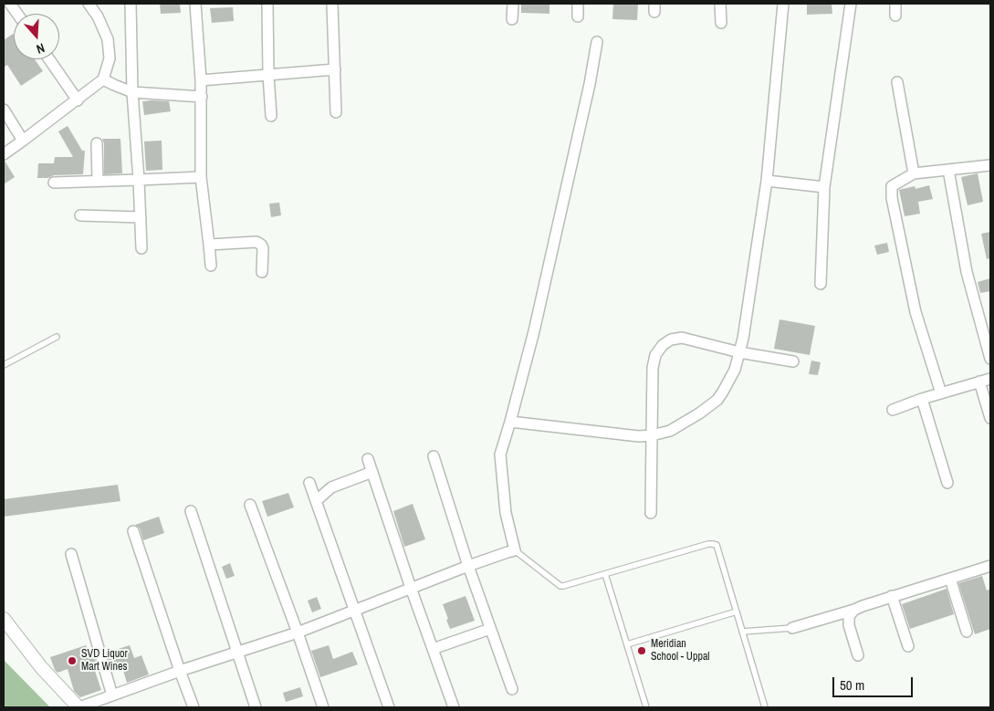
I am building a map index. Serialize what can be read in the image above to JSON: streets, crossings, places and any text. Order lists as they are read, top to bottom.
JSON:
{
  "places": ["Meridian School - Uppal", "SVD Liquor Mart Wines"],
  "scale_bar": "50 m",
  "north": "bottom"
}
